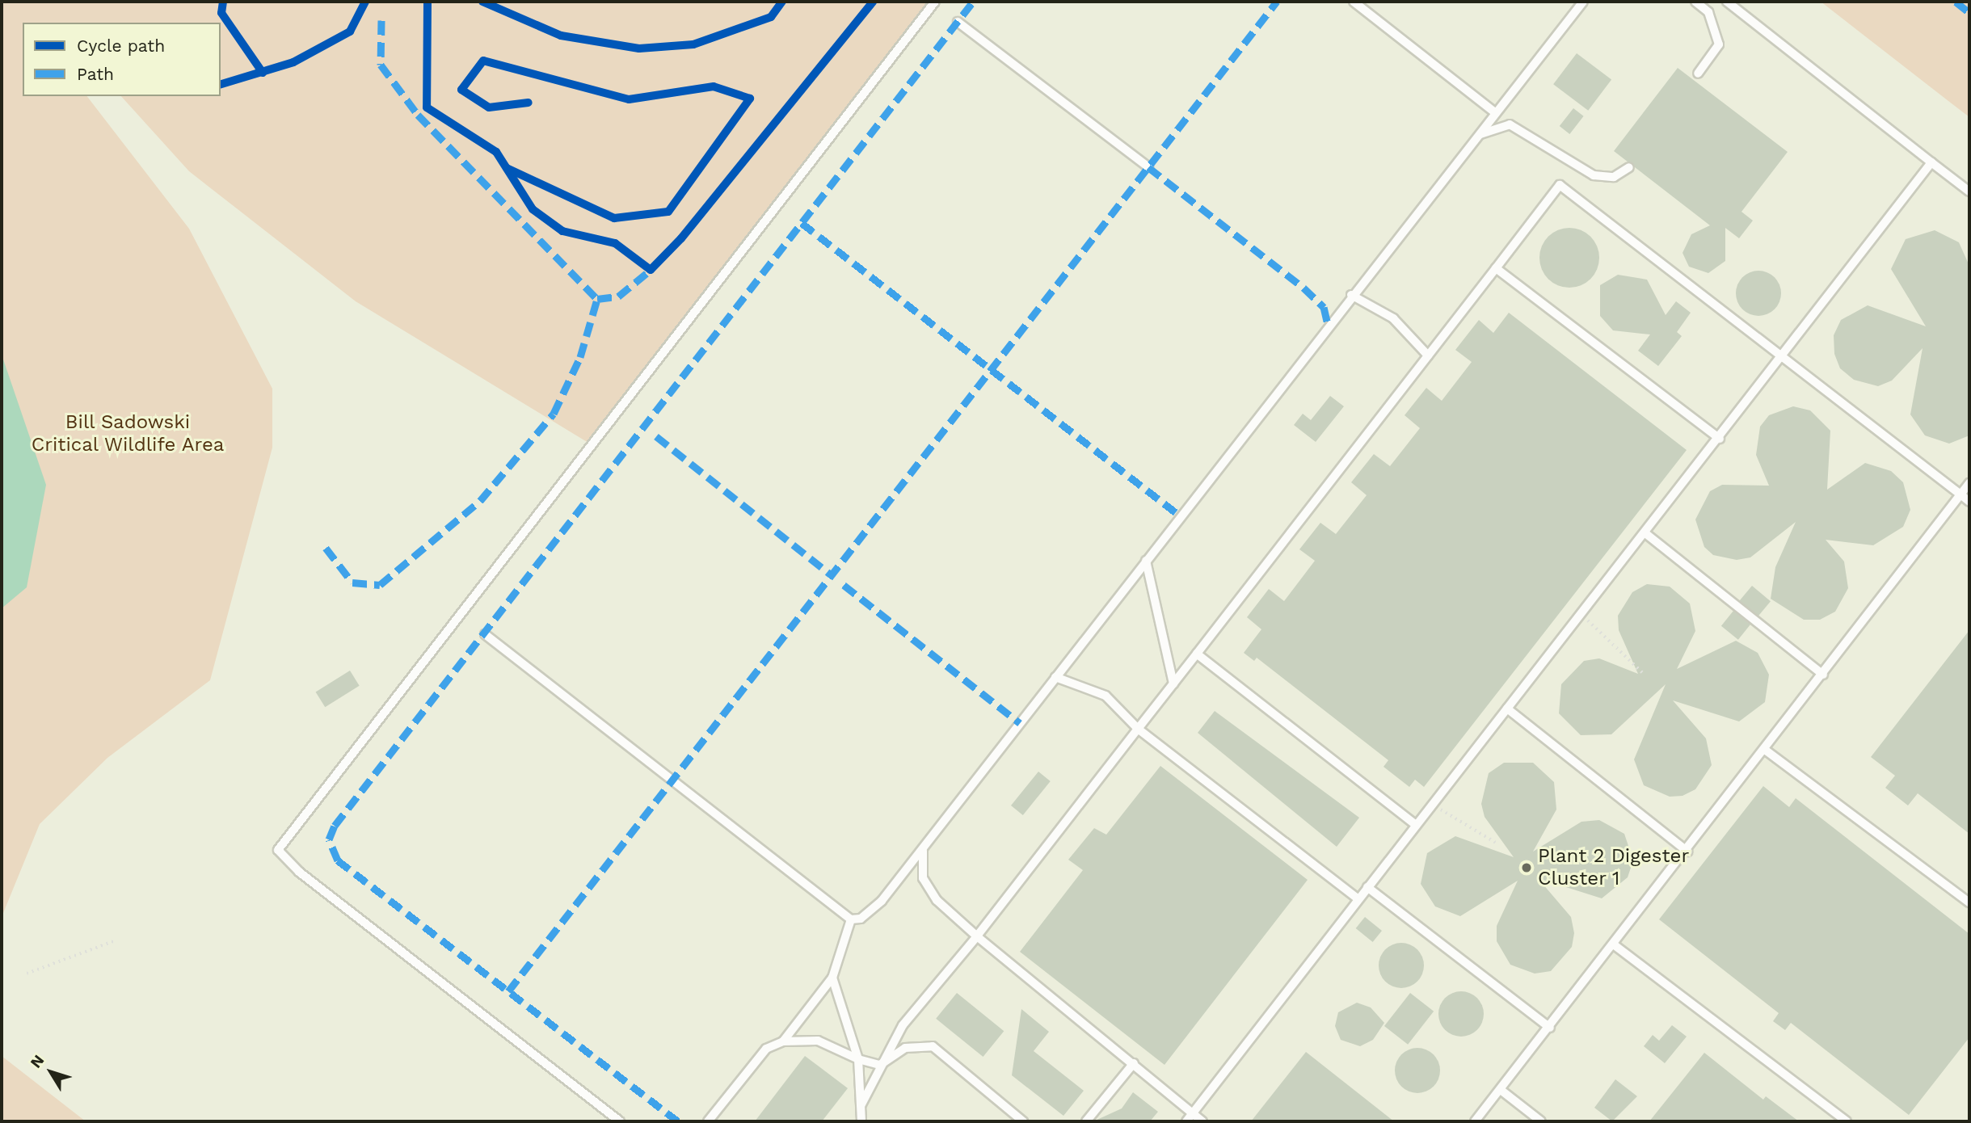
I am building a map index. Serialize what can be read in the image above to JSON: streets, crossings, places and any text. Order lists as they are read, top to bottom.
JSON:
{
  "parks": ["Bill Sadowski Critical Wildlife Area"],
  "places": ["Plant 2 Digester Cluster 1"],
  "legend": ["Cycle path", "Path"],
  "north": "top left"
}
